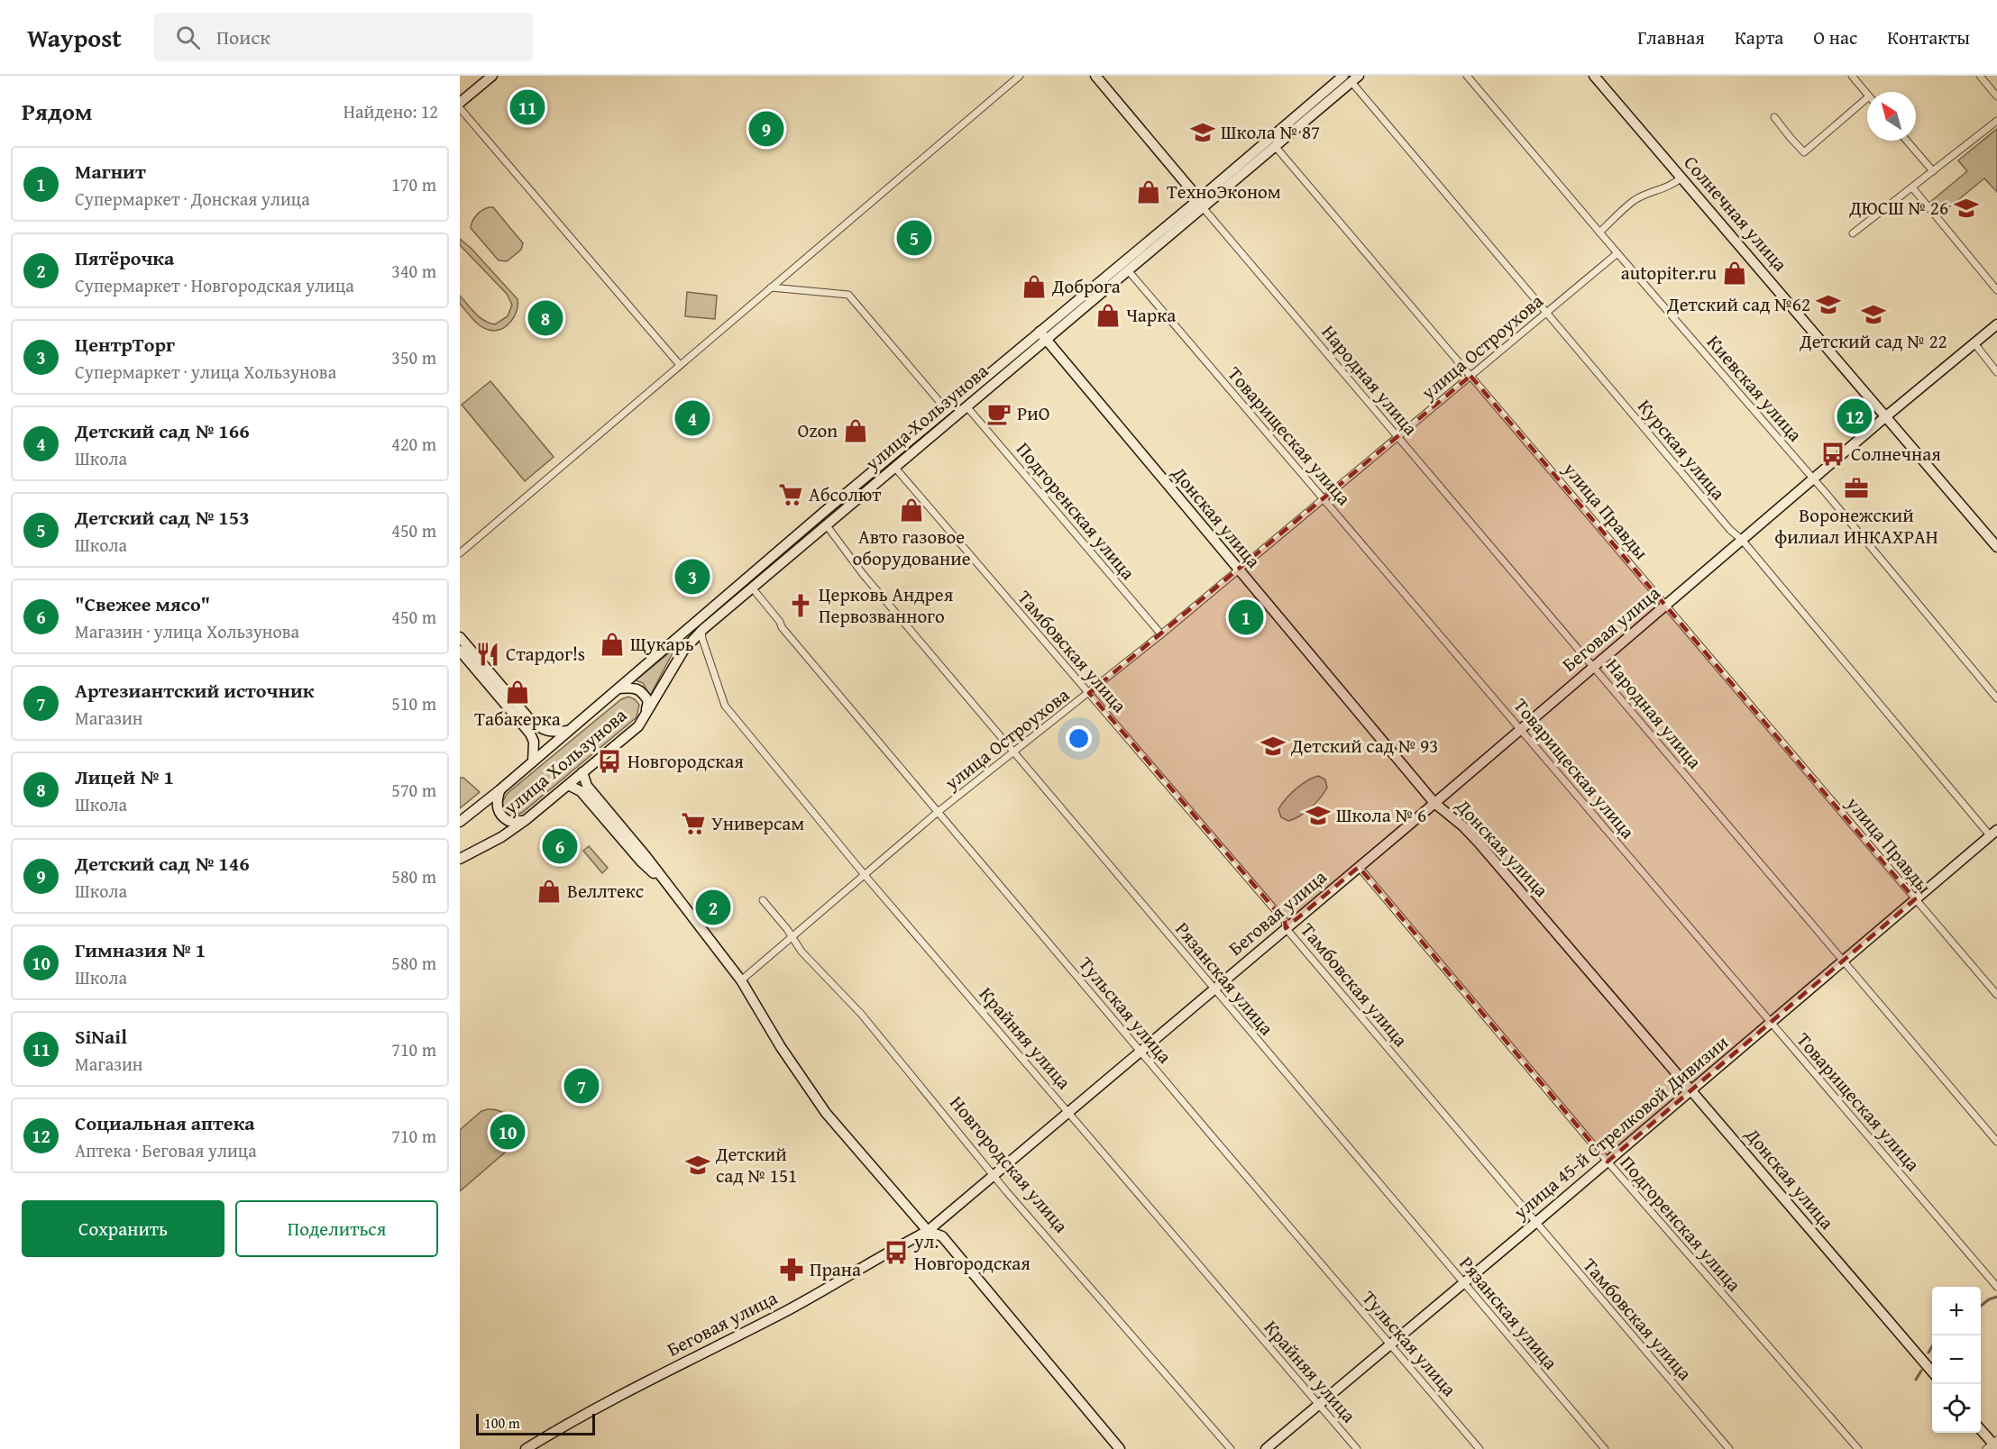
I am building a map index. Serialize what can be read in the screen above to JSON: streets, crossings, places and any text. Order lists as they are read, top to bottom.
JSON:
{
  "streets": {
    "street": [
      "Солнечная улица",
      "улица Остроухова",
      "Народная улица",
      "Киевская улица",
      "улица Хользунова",
      "Товарищеская улица",
      "Курская улица",
      "Подгоренская улица",
      "улица Правды",
      "Донская улица",
      "Беговая улица",
      "Тамбовская улица",
      "Рязанская улица",
      "Тульская улица",
      "Крайняя улица",
      "улица 45-й Стрелковой Дивизии",
      "Новгородская улица"
    ]
  },
  "crossings": [
    ["Солнечная улица", "Беговая улица"],
    ["улица Остроухова", "Народная улица"],
    ["улица Остроухова", "Киевская улица"],
    ["улица Остроухова", "Товарищеская улица"],
    ["улица Остроухова", "Курская улица"],
    ["улица Остроухова", "Подгоренская улица"],
    ["улица Остроухова", "улица Правды"],
    ["улица Остроухова", "Донская улица"],
    ["улица Остроухова", "Тамбовская улица"],
    ["улица Остроухова", "Рязанская улица"],
    ["улица Остроухова", "Тульская улица"],
    ["улица Остроухова", "Крайняя улица"],
    ["улица Остроухова", "Новгородская улица"],
    ["Народная улица", "улица Хользунова"],
    ["Народная улица", "Беговая улица"],
    ["Народная улица", "улица 45-й Стрелковой Дивизии"],
    ["Киевская улица", "Беговая улица"],
    ["улица Хользунова", "Товарищеская улица"],
    ["улица Хользунова", "Курская улица"],
    ["улица Хользунова", "Подгоренская улица"],
    ["улица Хользунова", "улица Правды"],
    ["улица Хользунова", "Донская улица"],
    ["улица Хользунова", "Тамбовская улица"],
    ["улица Хользунова", "Рязанская улица"],
    ["улица Хользунова", "Тульская улица"],
    ["улица Хользунова", "Крайняя улица"],
    ["Товарищеская улица", "Беговая улица"],
    ["Товарищеская улица", "улица 45-й Стрелковой Дивизии"],
    ["Курская улица", "Беговая улица"],
    ["Курская улица", "улица 45-й Стрелковой Дивизии"],
    ["Подгоренская улица", "Беговая улица"],
    ["Подгоренская улица", "улица 45-й Стрелковой Дивизии"],
    ["улица Правды", "Беговая улица"],
    ["улица Правды", "улица 45-й Стрелковой Дивизии"],
    ["Донская улица", "Беговая улица"],
    ["Донская улица", "улица 45-й Стрелковой Дивизии"],
    ["Беговая улица", "Тамбовская улица"],
    ["Беговая улица", "Рязанская улица"],
    ["Беговая улица", "Тульская улица"],
    ["Беговая улица", "Крайняя улица"],
    ["Беговая улица", "Новгородская улица"],
    ["Тамбовская улица", "улица 45-й Стрелковой Дивизии"],
    ["Рязанская улица", "улица 45-й Стрелковой Дивизии"],
    ["Тульская улица", "улица 45-й Стрелковой Дивизии"],
    ["Крайняя улица", "улица 45-й Стрелковой Дивизии"]
  ],
  "places": {
    "school or university": [
      "Школа № 87",
      "ДЮСШ № 26",
      "Детский сад №62",
      "Детский сад № 22",
      "Детский сад № 93",
      "Школа № 6",
      "Детский сад № 151"
    ],
    "shop": [
      "ТехноЭконом",
      "autopiter.ru",
      "Доброга",
      "Чарка",
      "Ozon",
      "Авто газовое оборудование",
      "Щукарь",
      "Табакерка",
      "Веллтекс"
    ],
    "cafe": ["РиО"],
    "bus stop": ["Солнечная", "Новгородская", "ул. Новгородская"],
    "office": ["Воронежский филиал ИНКАХРАН"],
    "supermarket": ["Абсолют", "Универсам"],
    "church": ["Церковь Андрея Первозванного"],
    "restaurant": ["Стардог!s"],
    "pharmacy": ["Прана"]
  },
  "scale_bar": "100 m",
  "north": "top left",
  "page": {
    "header": "Waypost",
    "search": "Поиск",
    "nav": [
      "Главная",
      "Карта",
      "О нас",
      "Контакты"
    ],
    "heading": ["Рядом", "Найдено: 12"],
    "pins": [
      "11",
      "9",
      "5",
      "8",
      "12",
      "4",
      "3",
      "1",
      "6",
      "2",
      "7",
      "10"
    ],
    "list": [
      {
        "mark": "1",
        "name": "Магнит",
        "note": "Супермаркет · Донская улица",
        "value": "170 m"
      },
      {
        "mark": "2",
        "name": "Пятёрочка",
        "note": "Супермаркет · Новгородская улица",
        "value": "340 m"
      },
      {
        "mark": "3",
        "name": "ЦентрТорг",
        "note": "Супермаркет · улица Хользунова",
        "value": "350 m"
      },
      {
        "mark": "4",
        "name": "Детский сад № 166",
        "note": "Школа",
        "value": "420 m"
      },
      {
        "mark": "5",
        "name": "Детский сад № 153",
        "note": "Школа",
        "value": "450 m"
      },
      {
        "mark": "6",
        "name": "\"Свежее мясо\"",
        "note": "Магазин · улица Хользунова",
        "value": "450 m"
      },
      {
        "mark": "7",
        "name": "Артезиантский источник",
        "note": "Магазин",
        "value": "510 m"
      },
      {
        "mark": "8",
        "name": "Лицей № 1",
        "note": "Школа",
        "value": "570 m"
      },
      {
        "mark": "9",
        "name": "Детский сад № 146",
        "note": "Школа",
        "value": "580 m"
      },
      {
        "mark": "10",
        "name": "Гимназия № 1",
        "note": "Школа",
        "value": "580 m"
      },
      {
        "mark": "11",
        "name": "SiNail",
        "note": "Магазин",
        "value": "710 m"
      },
      {
        "mark": "12",
        "name": "Социальная аптека",
        "note": "Аптека · Беговая улица",
        "value": "710 m"
      }
    ],
    "buttons": ["Сохранить", "Поделиться"],
    "map_buttons": ["+", "−"],
    "scale": "100 m"
  }
}
